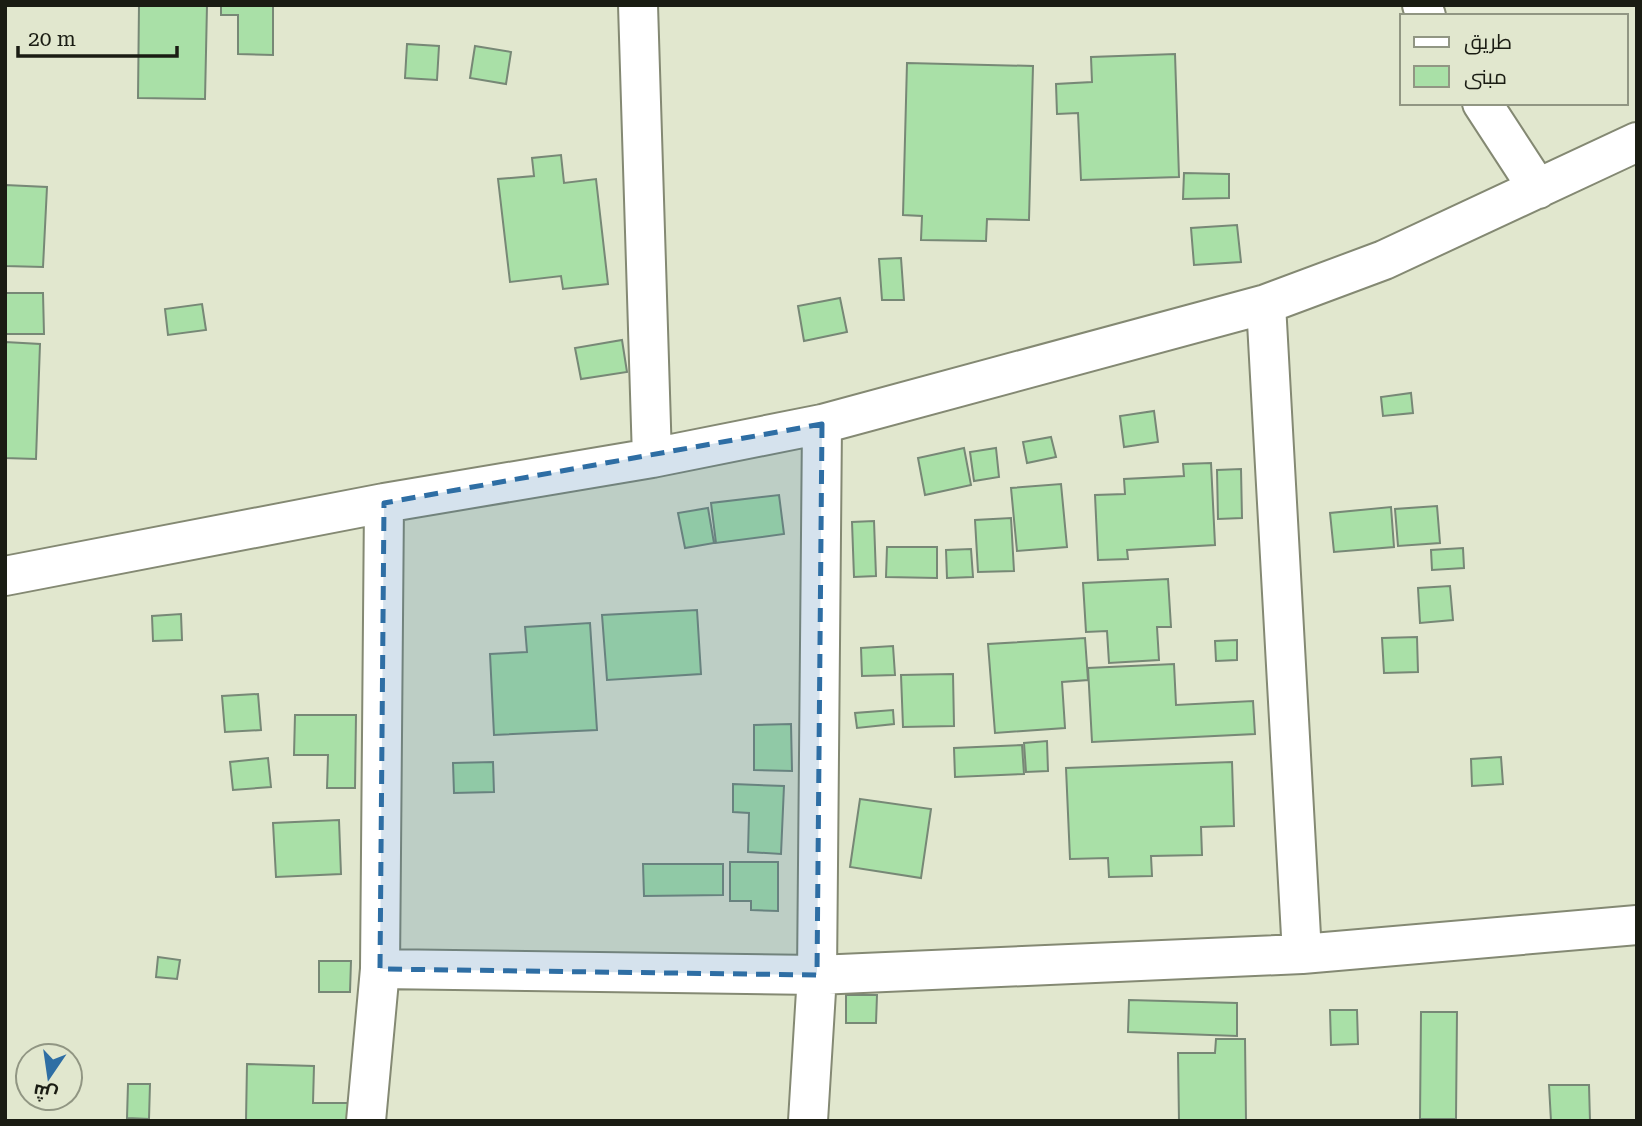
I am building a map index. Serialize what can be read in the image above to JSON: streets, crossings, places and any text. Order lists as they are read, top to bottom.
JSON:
{
  "legend": ["طريق", "مبنى"],
  "scale_bar": "20 m",
  "north": "bottom"
}
